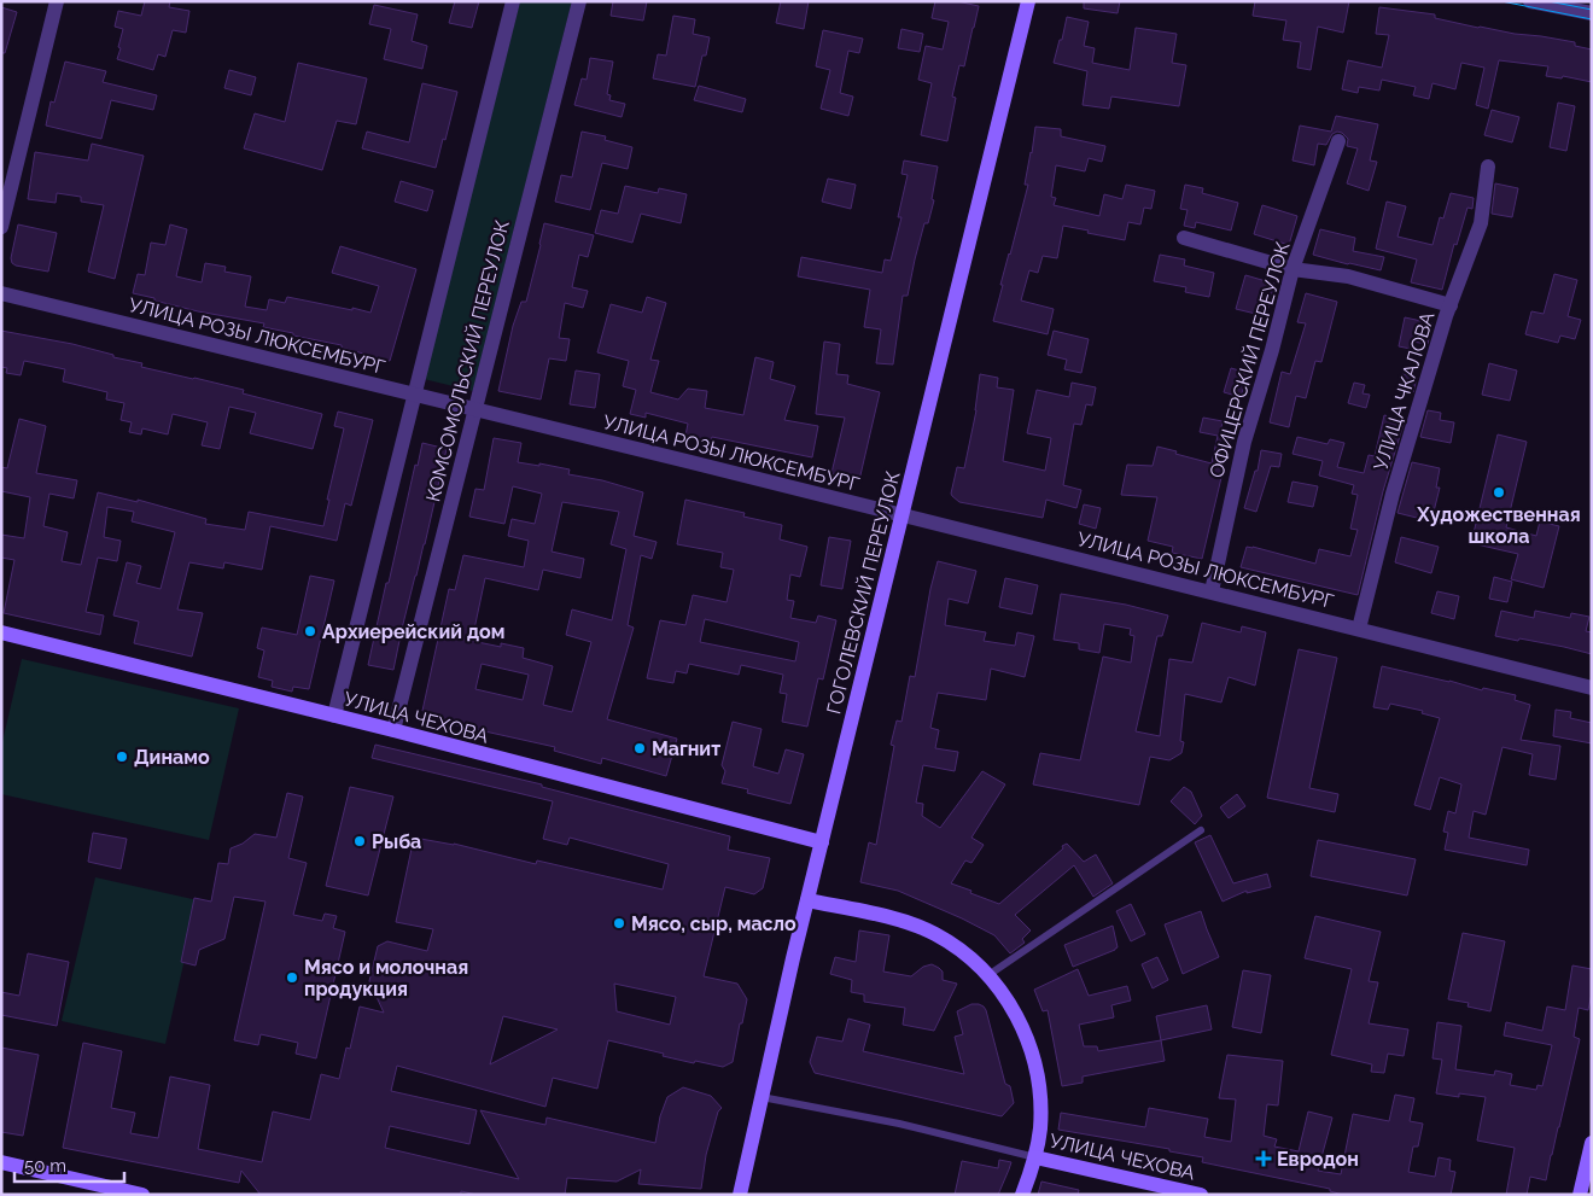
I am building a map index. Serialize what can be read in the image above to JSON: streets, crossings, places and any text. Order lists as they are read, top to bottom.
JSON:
{
  "streets": {
    "main road": ["ГОГОЛЕВСКИЙ ПЕРЕУЛОК", "УЛИЦА ЧЕХОВА"],
    "street": [
      "УЛИЦА РОЗЫ ЛЮКСЕМБУРГ",
      "ОФИЦЕРСКИЙ ПЕРЕУЛОК",
      "КОМСОМОЛЬСКИЙ ПЕРЕУЛОК",
      "УЛИЦА ЧКАЛОВА"
    ]
  },
  "crossings": [
    ["УЛИЦА РОЗЫ ЛЮКСЕМБУРГ", "ОФИЦЕРСКИЙ ПЕРЕУЛОК"],
    ["УЛИЦА РОЗЫ ЛЮКСЕМБУРГ", "КОМСОМОЛЬСКИЙ ПЕРЕУЛОК"],
    ["УЛИЦА РОЗЫ ЛЮКСЕМБУРГ", "УЛИЦА ЧКАЛОВА"],
    ["УЛИЦА РОЗЫ ЛЮКСЕМБУРГ", "ГОГОЛЕВСКИЙ ПЕРЕУЛОК"],
    ["КОМСОМОЛЬСКИЙ ПЕРЕУЛОК", "УЛИЦА ЧЕХОВА"],
    ["ГОГОЛЕВСКИЙ ПЕРЕУЛОК", "УЛИЦА ЧЕХОВА"]
  ],
  "places": {
    "other": [
      "Художественная школа",
      "Архиерейский дом",
      "Магнит",
      "Динамо",
      "Рыба",
      "Мясо, сыр, масло",
      "Мясо и молочная продукция"
    ],
    "health": ["Евродон"]
  },
  "scale_bar": "50 m"
}
